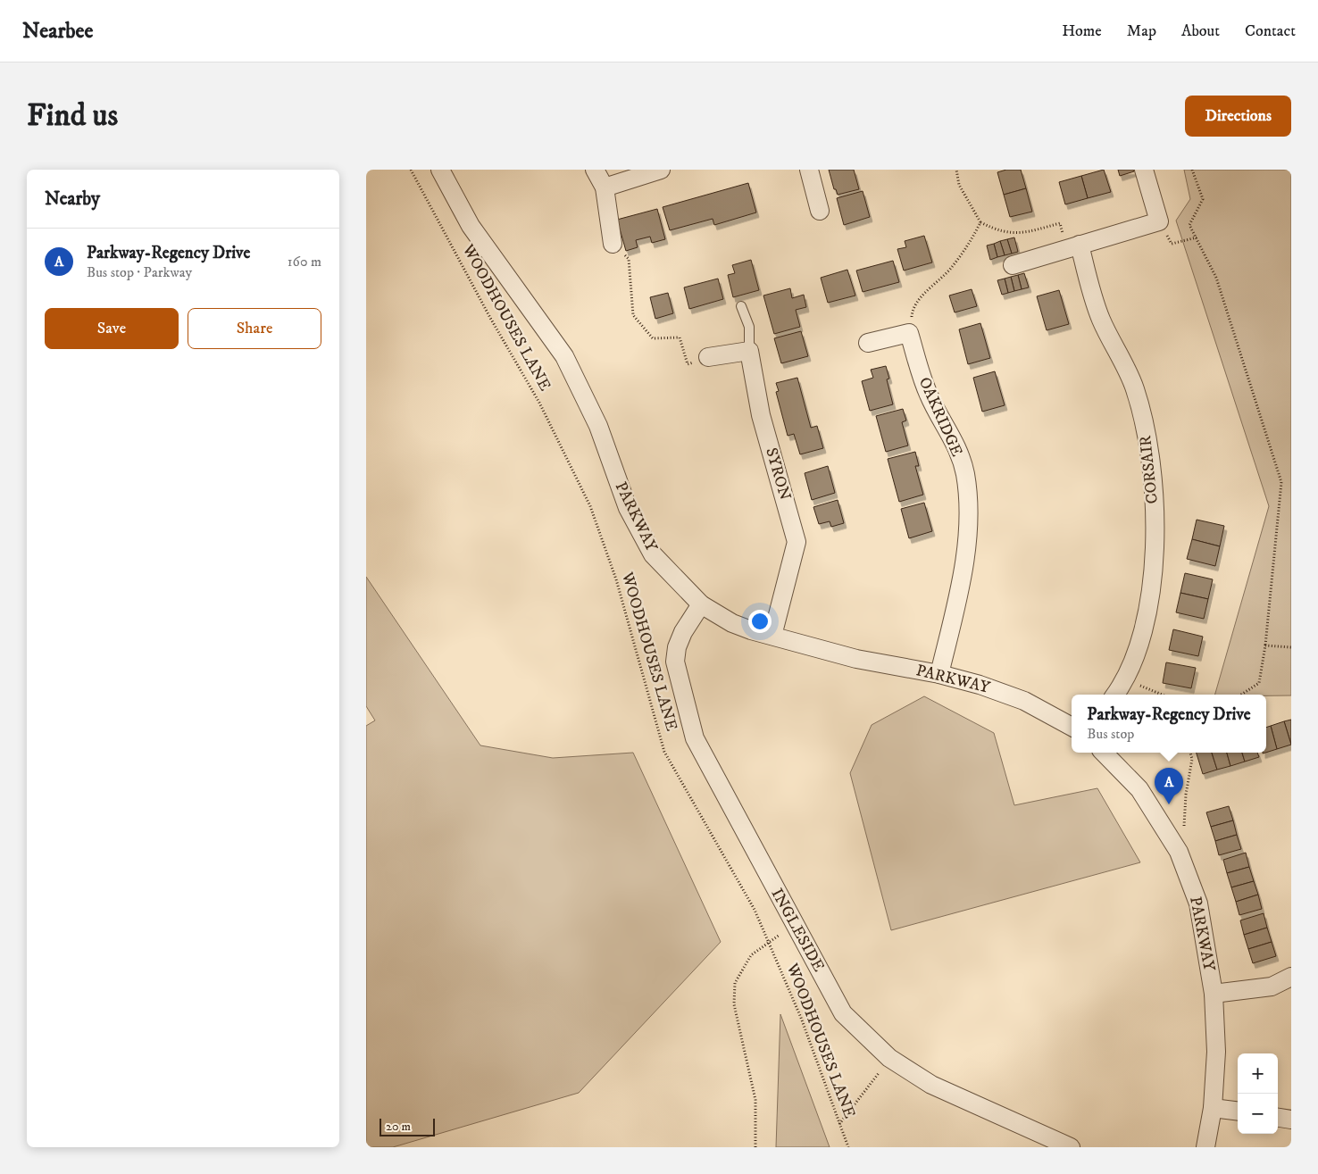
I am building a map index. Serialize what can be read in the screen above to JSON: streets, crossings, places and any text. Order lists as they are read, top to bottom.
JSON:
{
  "streets": {
    "street": [
      "OAKRIDGE",
      "CORSAIR",
      "SYRON",
      "PARKWAY",
      "INGLESIDE"
    ],
    "path": ["WOODHOUSES LANE"]
  },
  "crossings": [
    ["OAKRIDGE", "PARKWAY"],
    ["SYRON", "PARKWAY"],
    ["PARKWAY", "INGLESIDE"]
  ],
  "scale_bar": "20 m",
  "page": {
    "header": "Nearbee",
    "nav": [
      "Home",
      "Map",
      "About",
      "Contact"
    ],
    "buttons": [
      "Directions",
      ["Save", "Share"]
    ],
    "title": "Find us",
    "heading": "Nearby",
    "list": [
      {
        "mark": "A",
        "name": "Parkway-Regency Drive",
        "note": "Bus stop · Parkway",
        "value": "160 m"
      }
    ],
    "popup": ["Parkway-Regency Drive", "Bus stop"],
    "pins": "A",
    "map_buttons": ["+", "−"],
    "scale": "20 m"
  }
}
